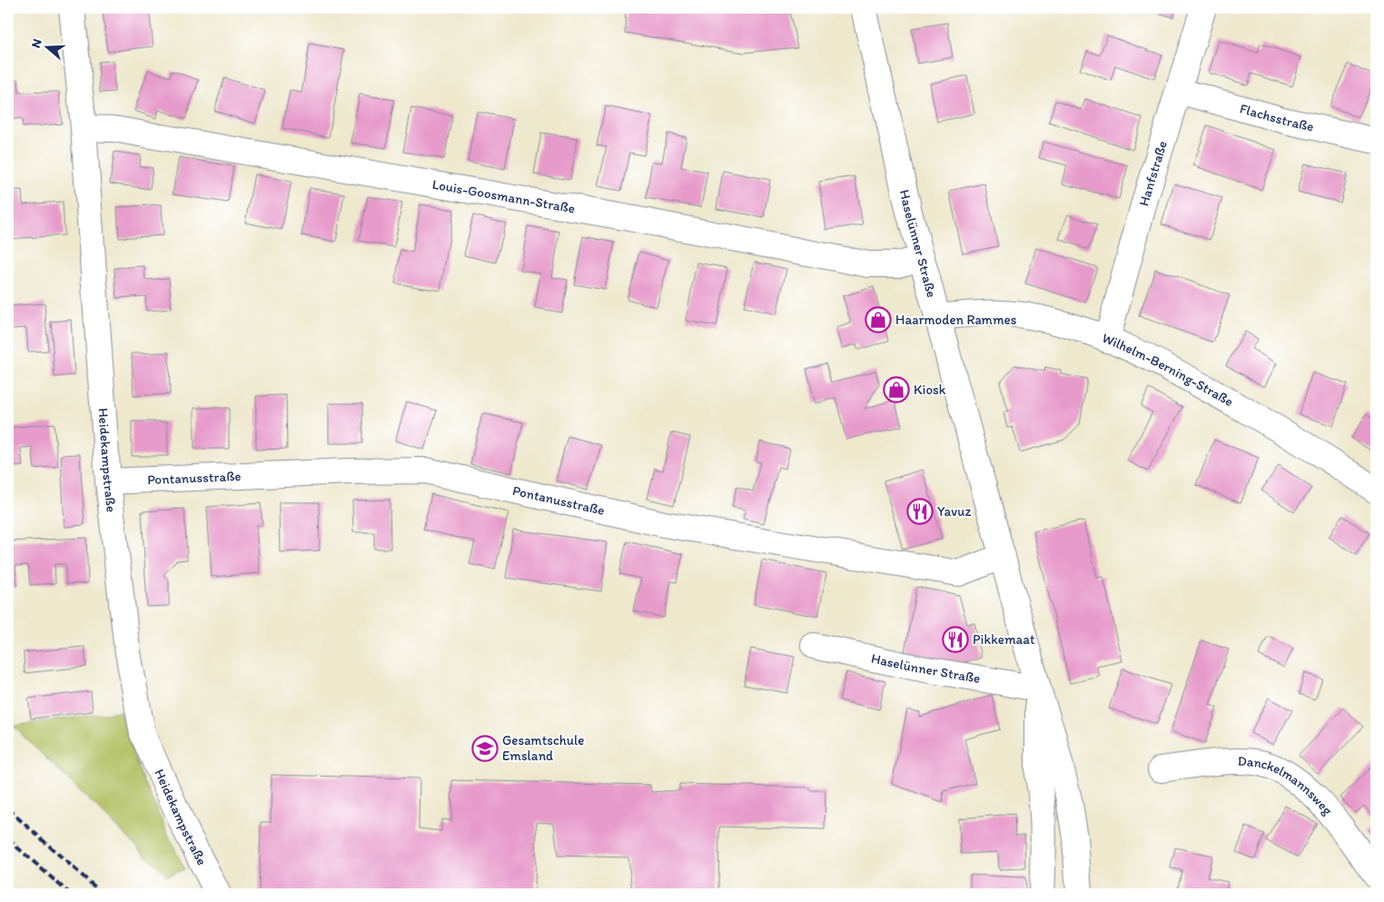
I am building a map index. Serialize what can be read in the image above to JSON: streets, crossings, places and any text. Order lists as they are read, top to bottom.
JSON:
{
  "streets": {
    "street": [
      "Flachsstraße",
      "Hanfstraße",
      "Louis-Goosmann-Straße",
      "Haselünner Straße",
      "Wilhelm-Berning-Straße",
      "Heidekampstraße",
      "Pontanusstraße",
      "Danckelmannsweg"
    ]
  },
  "crossings": [
    ["Flachsstraße", "Hanfstraße"],
    ["Hanfstraße", "Wilhelm-Berning-Straße"],
    ["Louis-Goosmann-Straße", "Haselünner Straße"],
    ["Louis-Goosmann-Straße", "Heidekampstraße"],
    ["Haselünner Straße", "Wilhelm-Berning-Straße"],
    ["Haselünner Straße", "Pontanusstraße"],
    ["Heidekampstraße", "Pontanusstraße"]
  ],
  "places": {
    "shop": ["Haarmoden Rammes", "Kiosk"],
    "restaurant": ["Yavuz", "Pikkemaat"],
    "school or university": ["Gesamtschule Emsland"]
  },
  "north": "left"
}
